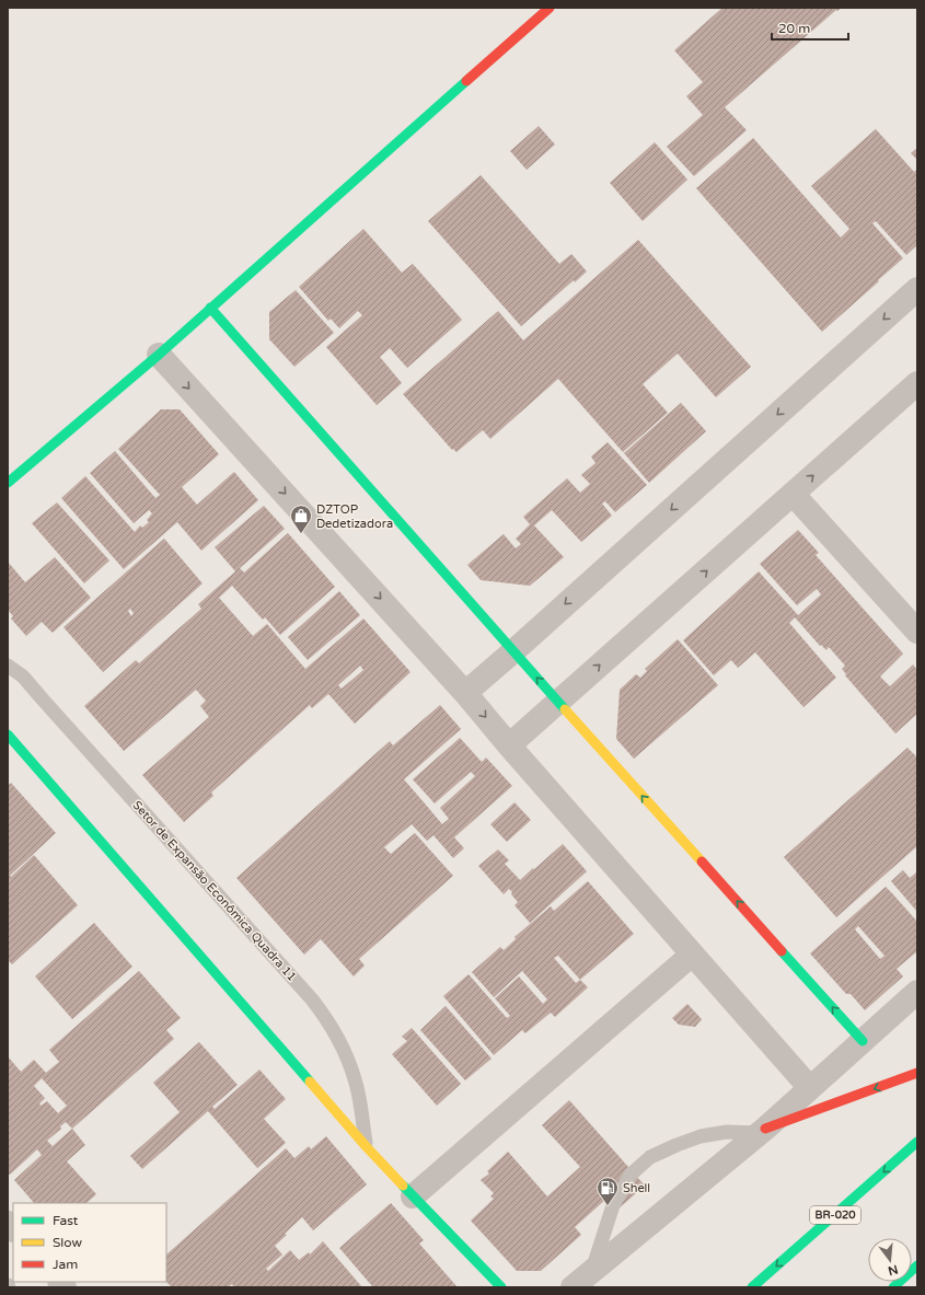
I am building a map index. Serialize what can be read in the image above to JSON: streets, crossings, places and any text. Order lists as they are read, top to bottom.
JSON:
{
  "streets": {
    "main road": ["BR-020"],
    "lane": ["Setor de Expansão Econômica Quadra 11"]
  },
  "places": {
    "shop": ["DZTOP Dedetizadora"],
    "fuel station": ["Shell"]
  },
  "legend": ["Fast", "Slow", "Jam"],
  "scale_bar": "20 m",
  "north": "bottom"
}
